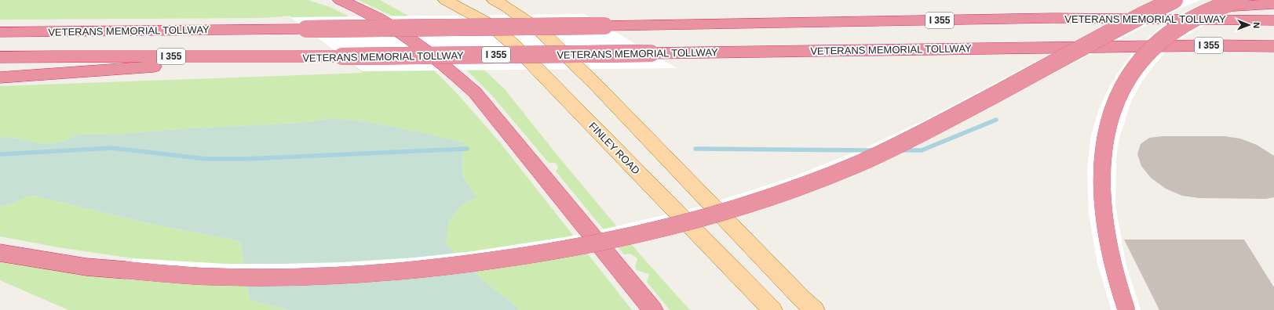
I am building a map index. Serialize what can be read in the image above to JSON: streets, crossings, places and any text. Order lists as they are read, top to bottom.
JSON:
{
  "streets": {
    "highway": ["VETERANS MEMORIAL TOLLWAY", "I 355"],
    "main road": ["FINLEY ROAD"]
  },
  "north": "right"
}
